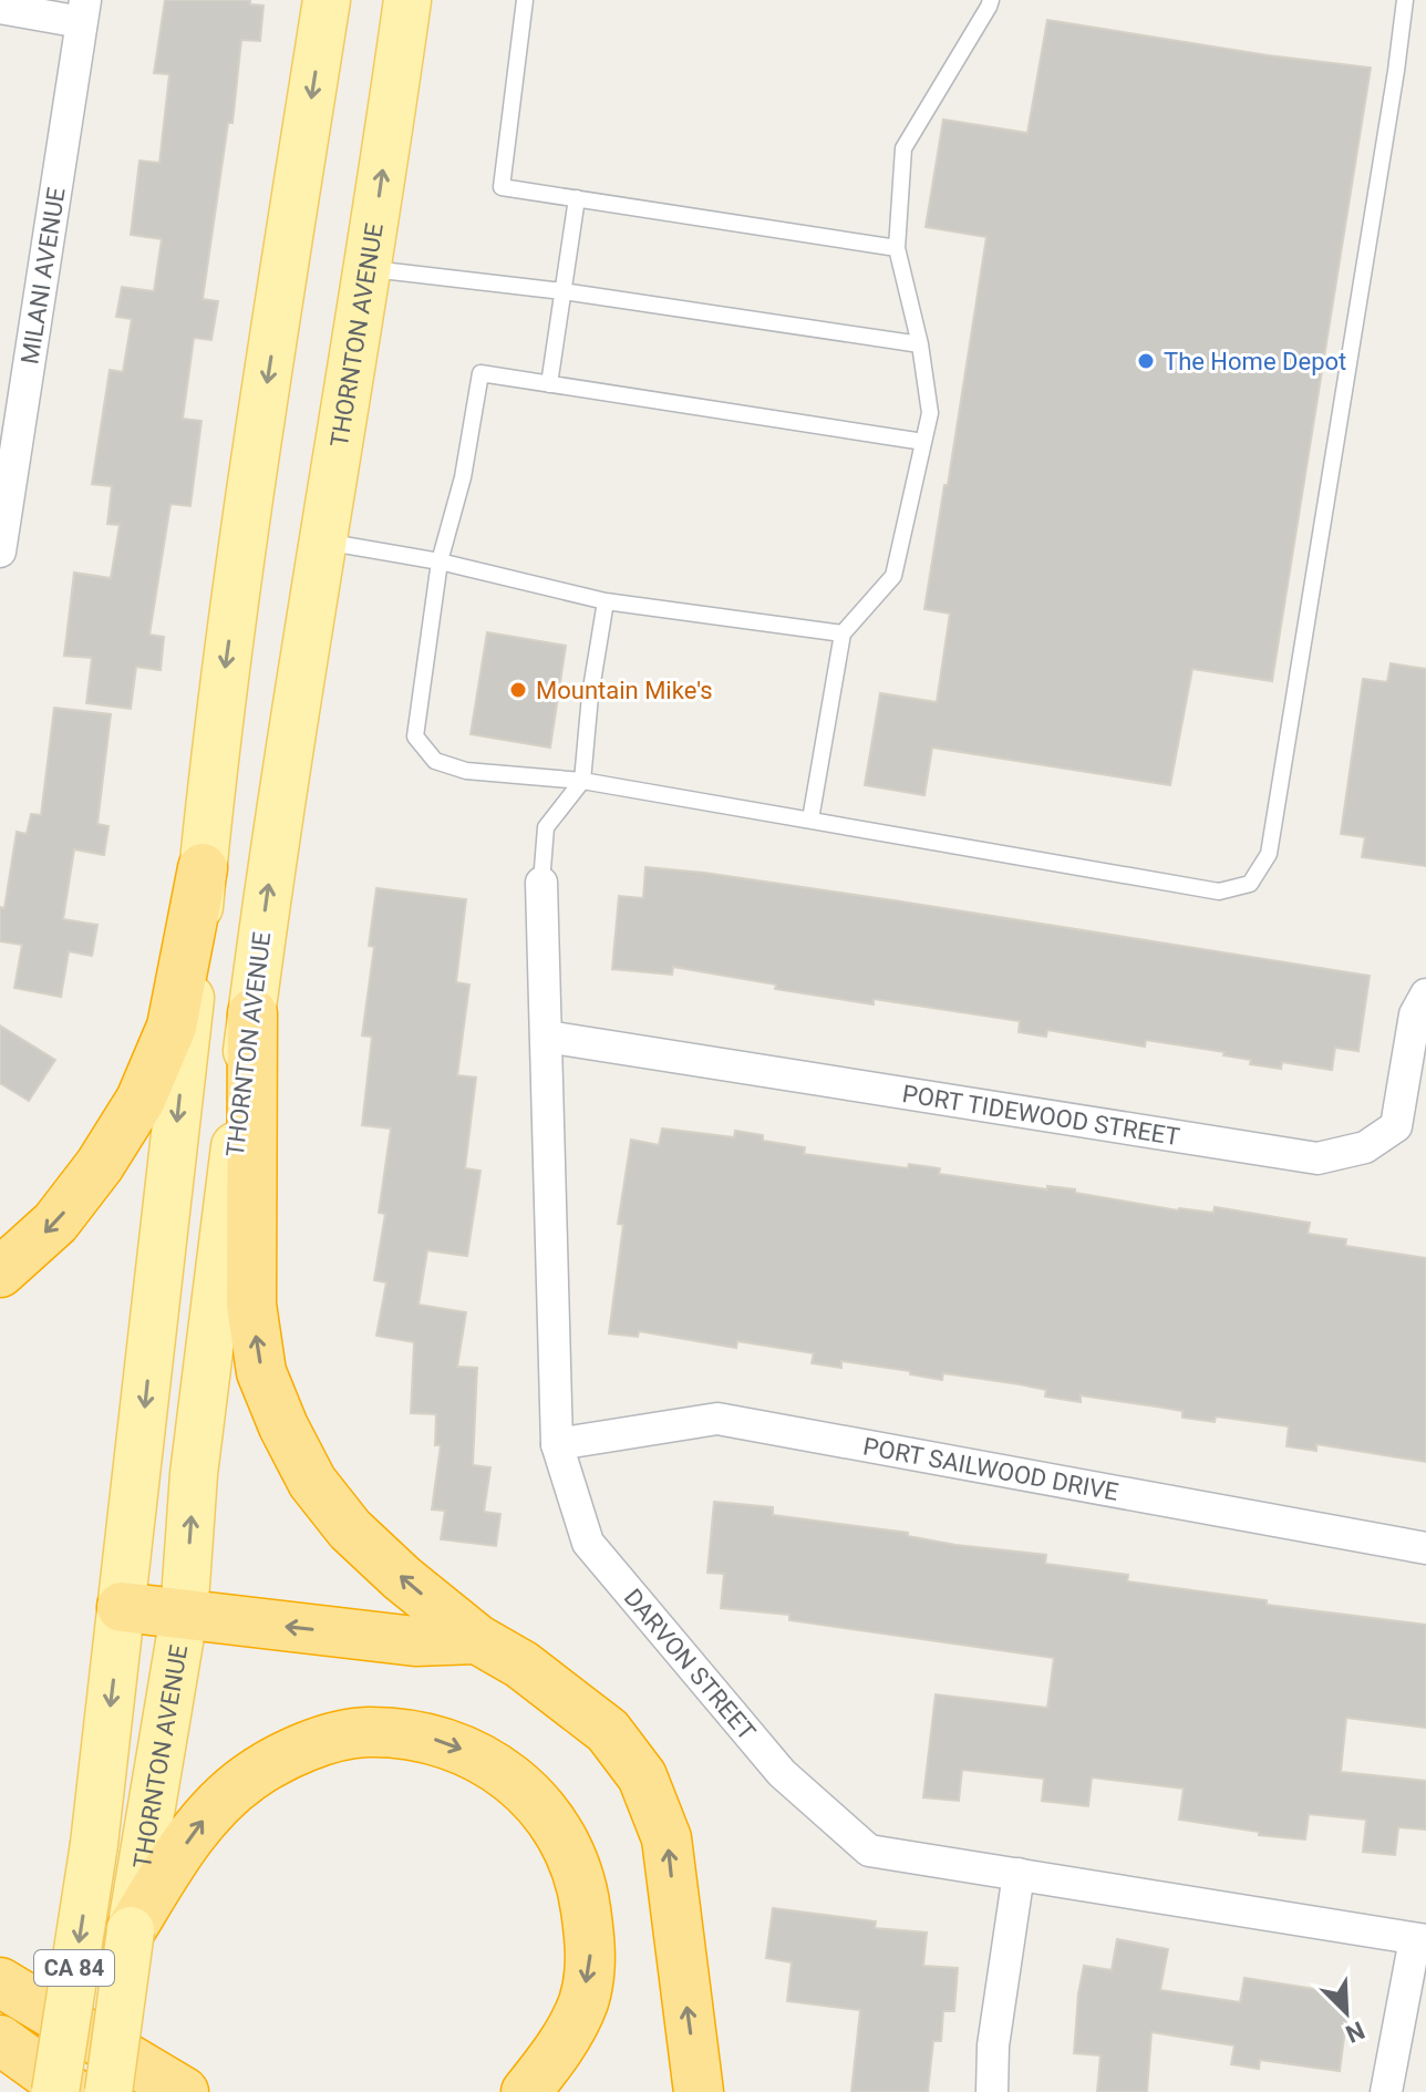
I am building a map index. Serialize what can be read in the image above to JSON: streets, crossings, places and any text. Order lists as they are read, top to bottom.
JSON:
{
  "streets": {
    "main road": ["THORNTON AVENUE", "CA 84"],
    "street": [
      "MILANI AVENUE",
      "PORT TIDEWOOD STREET",
      "PORT SAILWOOD DRIVE",
      "DARVON STREET"
    ]
  },
  "crossings": [
    ["PORT TIDEWOOD STREET", "DARVON STREET"],
    ["PORT SAILWOOD DRIVE", "DARVON STREET"]
  ],
  "places": ["The Home Depot", "Mountain Mike's"],
  "north": "bottom right"
}
